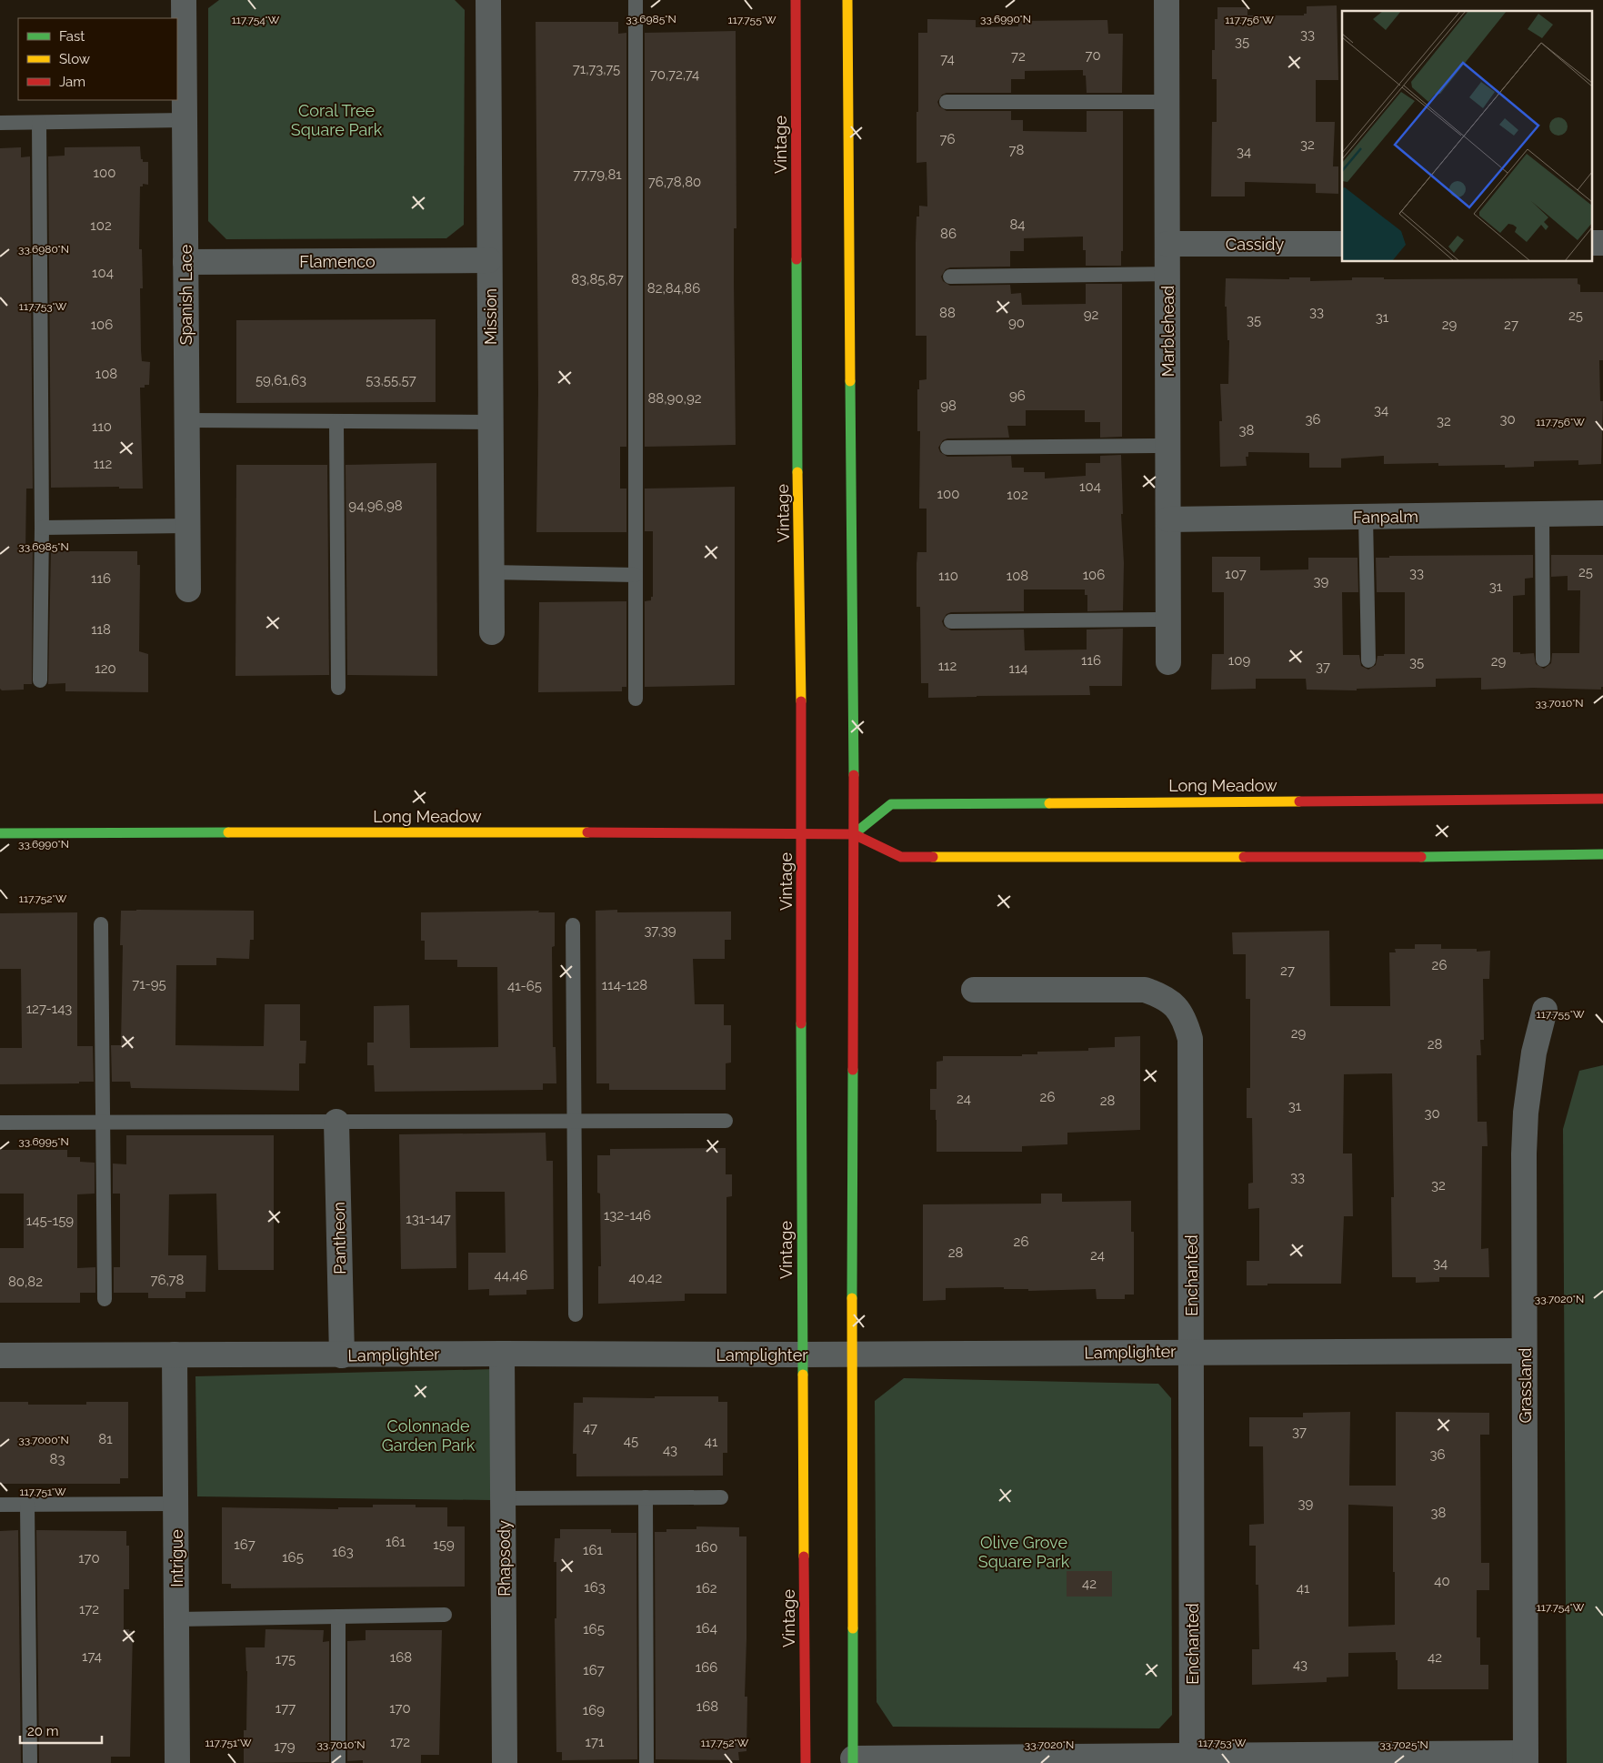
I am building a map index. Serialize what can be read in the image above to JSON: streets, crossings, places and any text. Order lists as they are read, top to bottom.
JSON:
{
  "streets": {
    "street": [
      "Vintage",
      "Cassidy",
      "Flamenco",
      "Spanish Lace",
      "Mission",
      "Marblehead",
      "Fanpalm",
      "Long Meadow",
      "Pantheon",
      "Enchanted",
      "Lamplighter",
      "Grassland",
      "Intrigue",
      "Rhapsody"
    ]
  },
  "crossings": [
    ["Vintage", "Long Meadow"],
    ["Vintage", "Lamplighter"],
    ["Cassidy", "Marblehead"],
    ["Flamenco", "Spanish Lace"],
    ["Flamenco", "Mission"],
    ["Marblehead", "Fanpalm"],
    ["Pantheon", "Lamplighter"],
    ["Enchanted", "Lamplighter"],
    ["Lamplighter", "Grassland"],
    ["Lamplighter", "Intrigue"],
    ["Lamplighter", "Rhapsody"]
  ],
  "parks": ["Coral Tree Square Park", "Colonnade Garden Park", "Olive Grove Square Park"],
  "house_numbers": [
    "33",
    "35",
    "70",
    "72",
    "74",
    "71,73,75",
    "70,72,74",
    "76",
    "32",
    "78",
    "34",
    "100",
    "77,79,81",
    "76,78,80",
    "84",
    "102",
    "86",
    "104",
    "83,85,87",
    "82,84,86",
    "33",
    "88",
    "92",
    "25",
    "31",
    "35",
    "90",
    "106",
    "29",
    "27",
    "108",
    "59,61,63",
    "53,55,57",
    "96",
    "88,90,92",
    "98",
    "34",
    "36",
    "30",
    "32",
    "110",
    "38",
    "112",
    "104",
    "100",
    "102",
    "94,96,98",
    "25",
    "33",
    "107",
    "106",
    "110",
    "108",
    "116",
    "39",
    "31",
    "118",
    "116",
    "109",
    "29",
    "35",
    "112",
    "37",
    "120",
    "114",
    "37,39",
    "26",
    "27",
    "71-95",
    "114-128",
    "41-65",
    "127-143",
    "29",
    "28",
    "26",
    "24",
    "28",
    "31",
    "30",
    "33",
    "32",
    "132-146",
    "131-147",
    "145-159",
    "26",
    "28",
    "24",
    "34",
    "44,46",
    "40,42",
    "76,78",
    "80,82",
    "47",
    "37",
    "81",
    "45",
    "41",
    "43",
    "36",
    "83",
    "39",
    "38",
    "161",
    "167",
    "159",
    "160",
    "161",
    "163",
    "165",
    "170",
    "40",
    "42",
    "163",
    "162",
    "41",
    "172",
    "164",
    "165",
    "174",
    "168",
    "42",
    "175",
    "43",
    "166",
    "167",
    "168",
    "177",
    "170",
    "169",
    "172",
    "171",
    "179"
  ],
  "legend": ["Fast", "Slow", "Jam"],
  "scale_bar": "20 m",
  "coordinates": [
    "33.6985°N",
    "33.6990°N",
    "117.754°W",
    "117.755°W",
    "117.756°W",
    "33.6980°N",
    "117.753°W",
    "33.7010°N",
    "117.752°W",
    "33.6995°N",
    "33.7020°N",
    "33.7000°N",
    "117.751°W",
    "33.7025°N"
  ]
}
